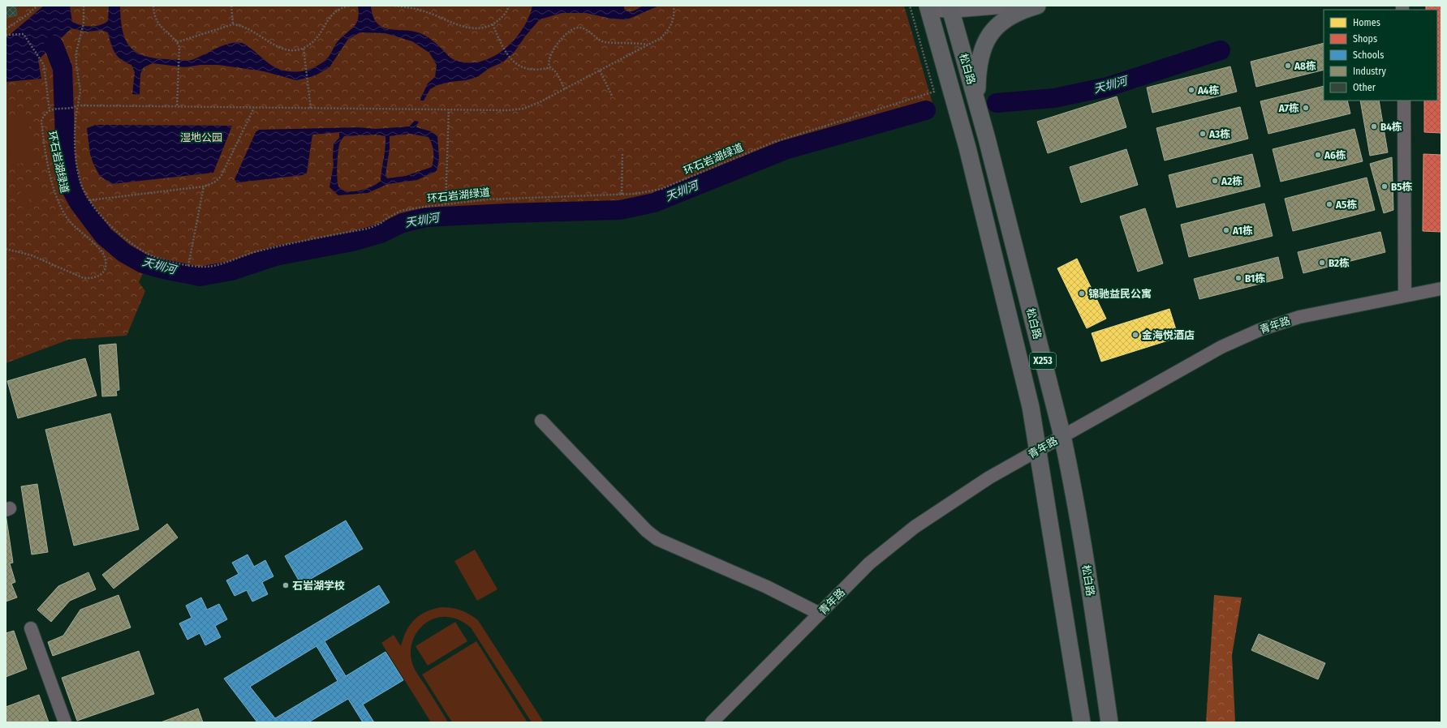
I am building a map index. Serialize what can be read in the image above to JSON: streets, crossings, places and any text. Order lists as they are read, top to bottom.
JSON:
{
  "streets": {
    "main road": ["松白路", "X253"],
    "street": ["青年路"],
    "path": ["环石岩湖绿道"]
  },
  "crossings": [
    ["松白路", "青年路"]
  ],
  "water": ["天圳河"],
  "parks": ["湿地公园"],
  "places": [
    "A8栋",
    "A4栋",
    "A7栋",
    "B4栋",
    "A3栋",
    "A6栋",
    "A2栋",
    "B5栋",
    "A5栋",
    "A1栋",
    "B2栋",
    "B1栋",
    "锦驰益民公寓",
    "金海悦酒店",
    "石岩湖学校"
  ],
  "legend": [
    "Homes",
    "Shops",
    "Schools",
    "Industry",
    "Other"
  ]
}
